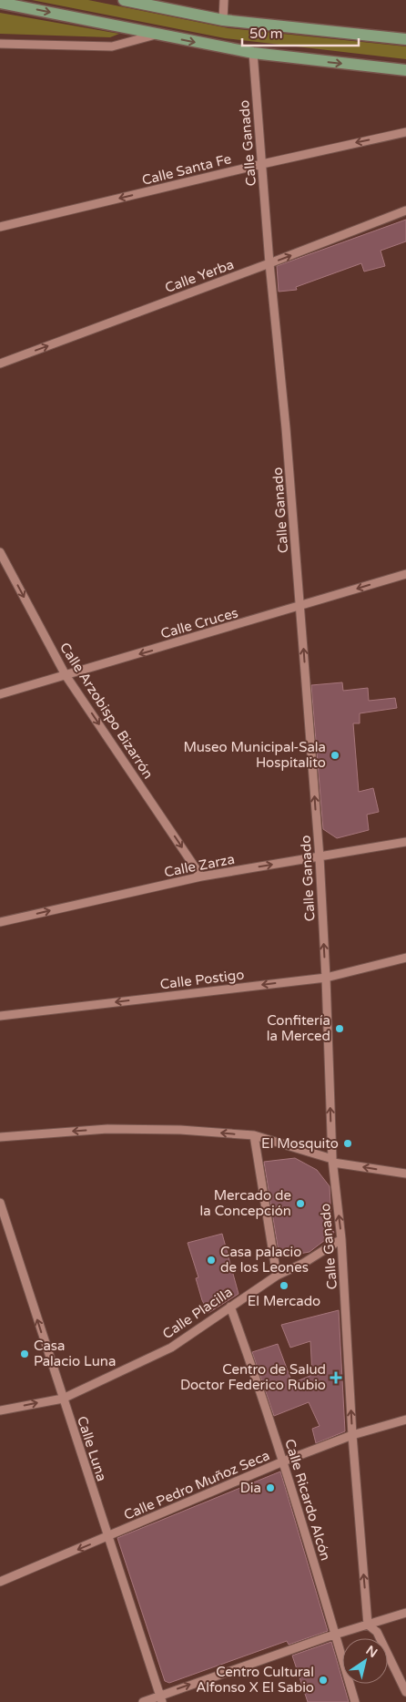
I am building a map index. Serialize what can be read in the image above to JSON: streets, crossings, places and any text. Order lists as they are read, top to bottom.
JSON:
{
  "streets": {
    "street": [
      "Calle Ganado",
      "Calle Santa Fe",
      "Calle Yerba",
      "Calle Cruces",
      "Calle Arzobispo Bizarrón",
      "Calle Zarza",
      "Calle Postigo",
      "Calle Placilla",
      "Calle Luna",
      "Calle Pedro Muñoz Seca",
      "Calle Ricardo Alcón"
    ]
  },
  "crossings": [
    ["Calle Ganado", "Calle Santa Fe"],
    ["Calle Ganado", "Calle Yerba"],
    ["Calle Ganado", "Calle Cruces"],
    ["Calle Ganado", "Calle Zarza"],
    ["Calle Ganado", "Calle Postigo"],
    ["Calle Ganado", "Calle Placilla"],
    ["Calle Ganado", "Calle Pedro Muñoz Seca"],
    ["Calle Cruces", "Calle Arzobispo Bizarrón"],
    ["Calle Arzobispo Bizarrón", "Calle Zarza"],
    ["Calle Placilla", "Calle Luna"],
    ["Calle Placilla", "Calle Ricardo Alcón"],
    ["Calle Luna", "Calle Pedro Muñoz Seca"],
    ["Calle Pedro Muñoz Seca", "Calle Ricardo Alcón"]
  ],
  "one_way": [
    "Calle Ganado",
    "Calle Santa Fe",
    "Calle Yerba",
    "Calle Cruces",
    "Calle Arzobispo Bizarrón",
    "Calle Zarza",
    "Calle Postigo",
    "Calle Luna"
  ],
  "places": {
    "other": [
      "Museo Municipal-Sala Hospitalito",
      "Confitería la Merced",
      "El Mosquito",
      "Mercado de la Concepción",
      "Casa palacio de los Leones",
      "El Mercado",
      "Casa Palacio Luna",
      "Dia",
      "Centro Cultural Alfonso X El Sabio"
    ],
    "health": ["Centro de Salud Doctor Federico Rubio"]
  },
  "scale_bar": "50 m",
  "north": "top right"
}
